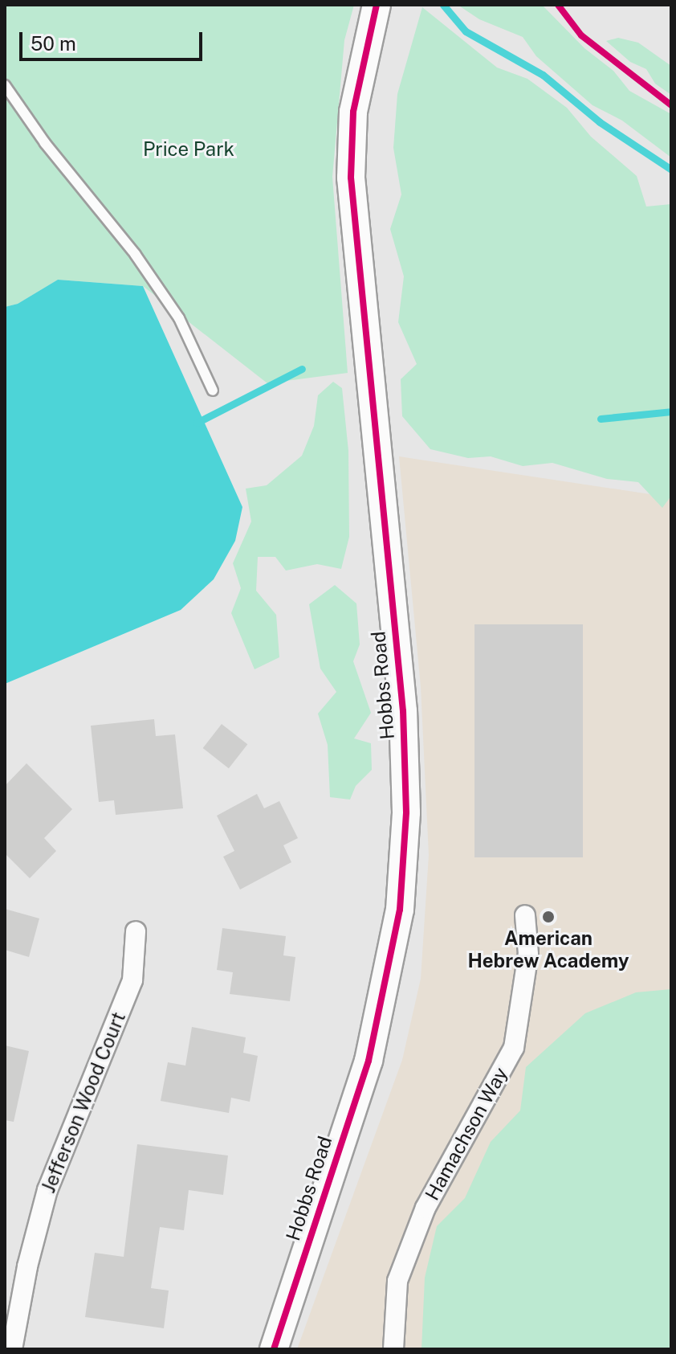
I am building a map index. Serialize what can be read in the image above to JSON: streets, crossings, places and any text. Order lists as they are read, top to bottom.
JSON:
{
  "streets": {
    "street": ["Hobbs Road", "Jefferson Wood Court", "Hamachson Way"]
  },
  "parks": ["Price Park"],
  "places": ["American Hebrew Academy"],
  "scale_bar": "50 m"
}
